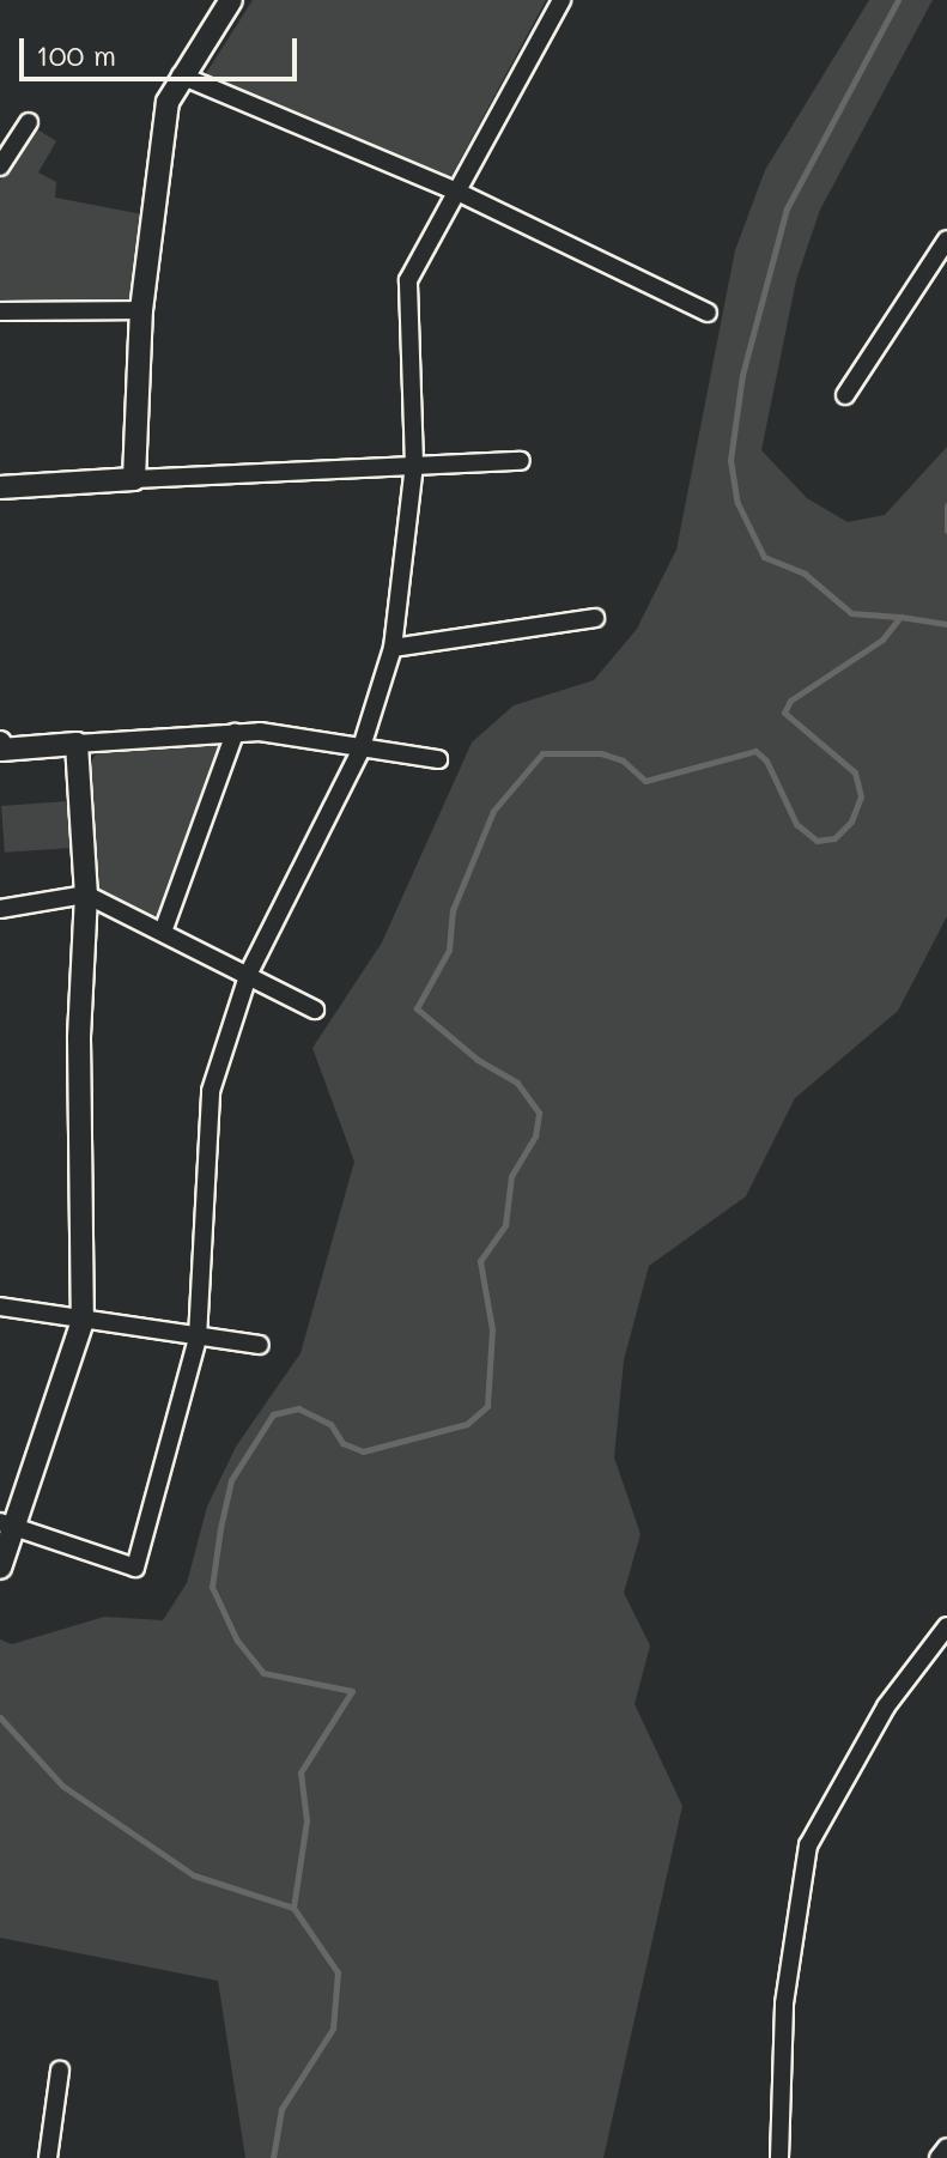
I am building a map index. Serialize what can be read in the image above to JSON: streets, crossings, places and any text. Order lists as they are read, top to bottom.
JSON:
{
  "scale_bar": "100 m"
}
